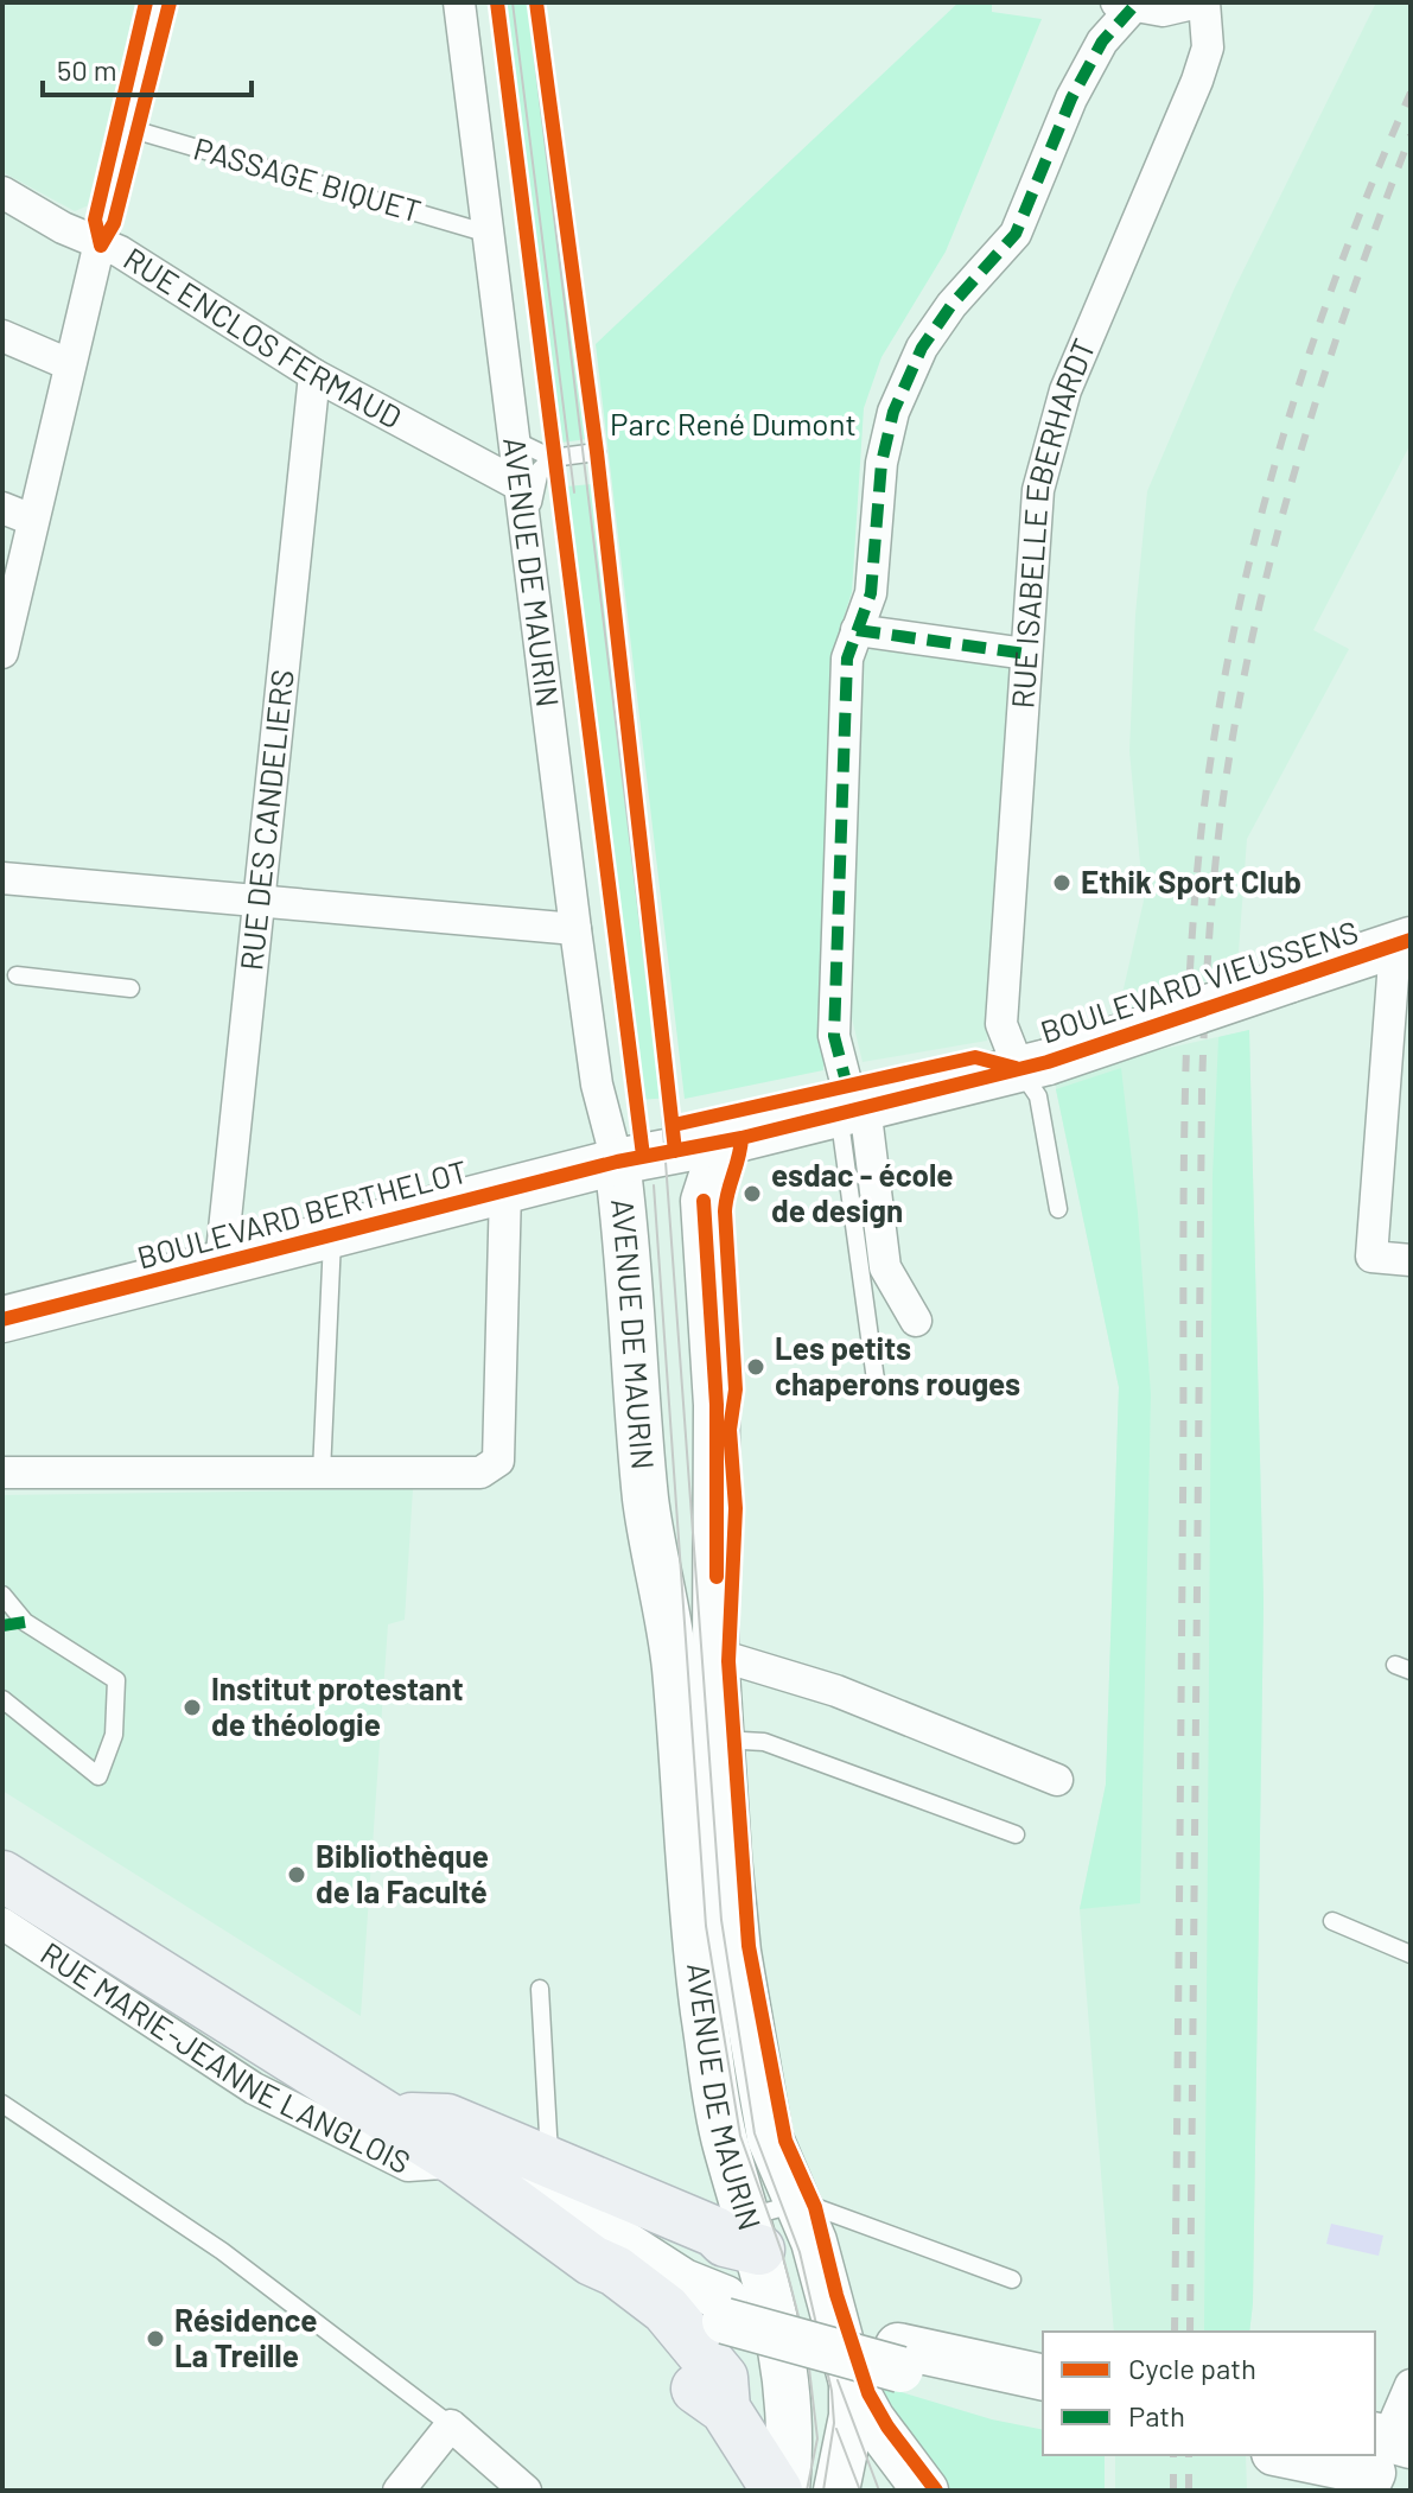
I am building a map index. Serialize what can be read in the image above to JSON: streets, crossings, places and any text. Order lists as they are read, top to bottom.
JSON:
{
  "streets": {
    "street": [
      "RUE ENCLOS FERMAUD",
      "RUE ISABELLE EBERHARDT",
      "AVENUE DE MAURIN",
      "RUE DES CANDELIERS",
      "BOULEVARD VIEUSSENS",
      "BOULEVARD BERTHELOT",
      "RUE MARIE-JEANNE LANGLOIS"
    ],
    "lane": ["PASSAGE BIQUET"]
  },
  "crossings": [
    ["PASSAGE BIQUET", "AVENUE DE MAURIN"],
    ["RUE ENCLOS FERMAUD", "AVENUE DE MAURIN"],
    ["RUE ENCLOS FERMAUD", "RUE DES CANDELIERS"],
    ["RUE ISABELLE EBERHARDT", "BOULEVARD VIEUSSENS"],
    ["AVENUE DE MAURIN", "BOULEVARD VIEUSSENS"],
    ["AVENUE DE MAURIN", "BOULEVARD BERTHELOT"],
    ["RUE DES CANDELIERS", "BOULEVARD BERTHELOT"],
    ["BOULEVARD VIEUSSENS", "BOULEVARD BERTHELOT"]
  ],
  "parks": ["Parc René Dumont"],
  "places": [
    "Ethik Sport Club",
    "esdac - école de design",
    "Les petits chaperons rouges",
    "Institut protestant de théologie",
    "Bibliothèque de la Faculté",
    "Résidence La Treille"
  ],
  "legend": ["Cycle path", "Path"],
  "scale_bar": "50 m"
}
